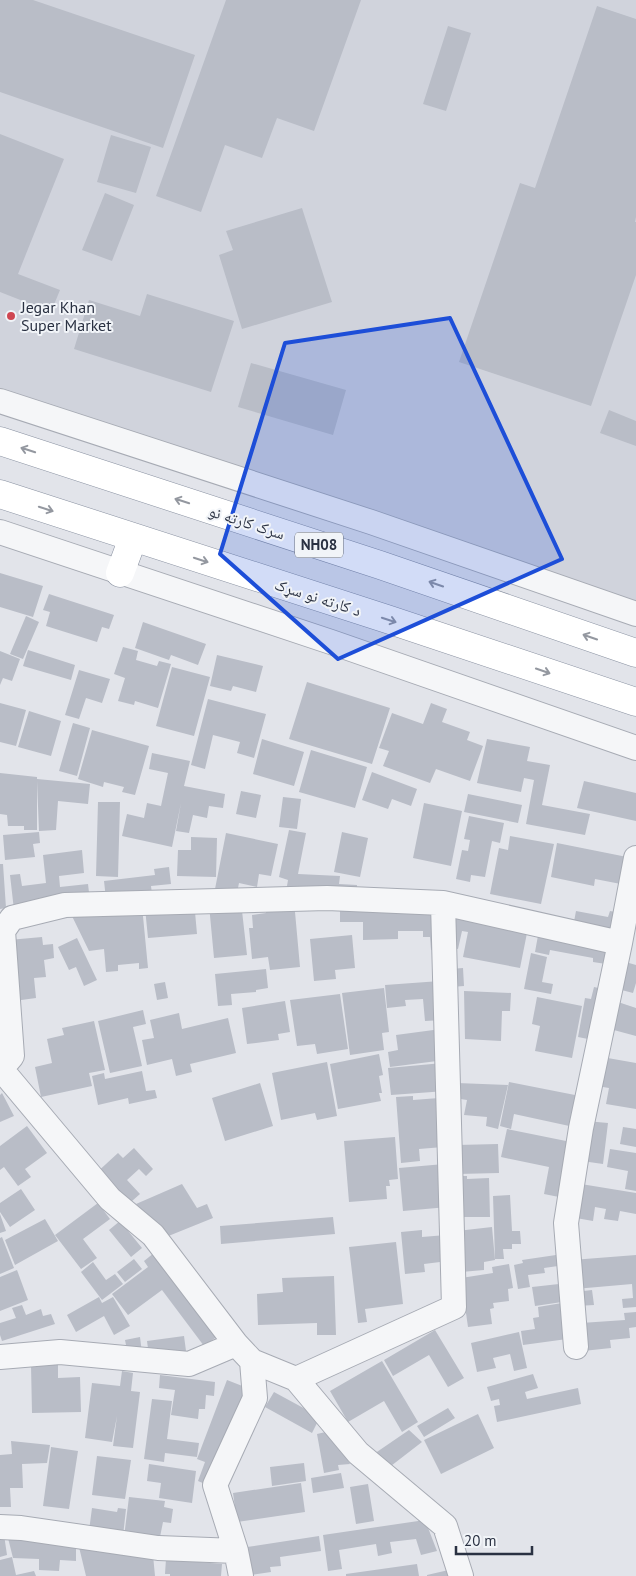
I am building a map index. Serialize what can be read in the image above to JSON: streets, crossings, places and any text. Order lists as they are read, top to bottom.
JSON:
{
  "streets": {
    "highway": ["سرک کارته نو", "NH08", "د کارته نو سړک"]
  },
  "one_way": ["سرک کارته نو", "د کارته نو سړک"],
  "places": ["Jegar Khan Super Market"],
  "scale_bar": "20 m"
}
